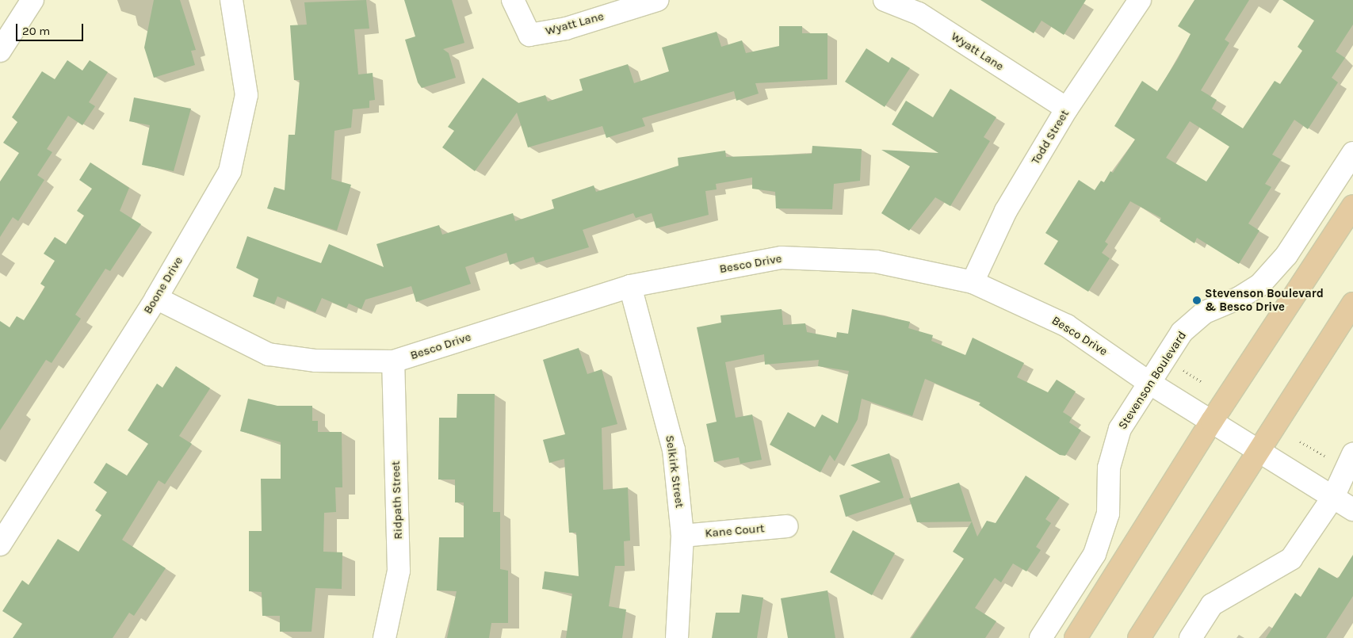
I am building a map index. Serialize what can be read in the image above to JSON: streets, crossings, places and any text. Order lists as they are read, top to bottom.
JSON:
{
  "streets": {
    "street": [
      "Wyatt Lane",
      "Todd Street",
      "Besco Drive",
      "Boone Drive",
      "Stevenson Boulevard",
      "Selkirk Street",
      "Ridpath Street",
      "Kane Court"
    ]
  },
  "crossings": [
    ["Wyatt Lane", "Todd Street"],
    ["Todd Street", "Besco Drive"],
    ["Besco Drive", "Boone Drive"],
    ["Besco Drive", "Stevenson Boulevard"],
    ["Besco Drive", "Selkirk Street"],
    ["Besco Drive", "Ridpath Street"],
    ["Selkirk Street", "Kane Court"]
  ],
  "places": ["Stevenson Boulevard & Besco Drive"],
  "scale_bar": "20 m"
}
